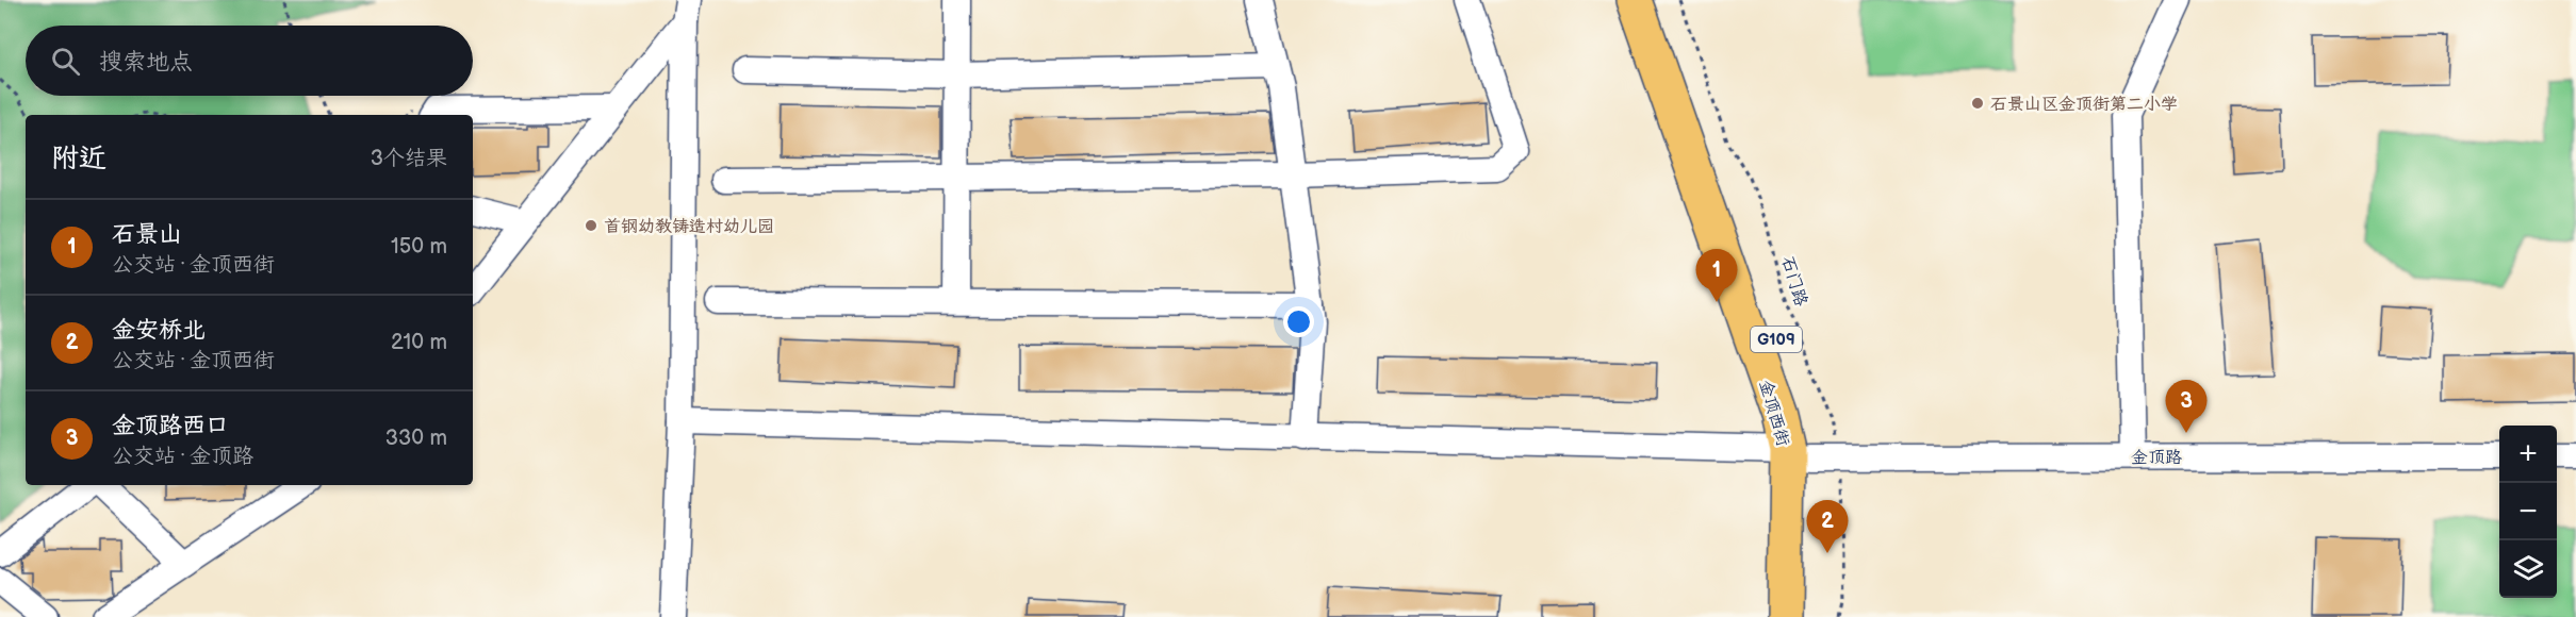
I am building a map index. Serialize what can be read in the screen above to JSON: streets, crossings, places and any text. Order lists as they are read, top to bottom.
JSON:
{
  "streets": {
    "highway": ["G109", "金顶西街"],
    "street": ["金顶路"],
    "path": ["石门路"]
  },
  "crossings": [
    ["石门路", "金顶西街"],
    ["石门路", "金顶路"],
    ["金顶西街", "金顶路"]
  ],
  "places": ["石景山区金顶街第二小学", "首钢幼教铸造村幼儿园"],
  "page": {
    "search": "搜索地点",
    "heading": ["附近", "3个结果"],
    "list": [
      {
        "mark": "1",
        "name": "石景山",
        "note": "公交站 · 金顶西街",
        "value": "150 m"
      },
      {
        "mark": "2",
        "name": "金安桥北",
        "note": "公交站 · 金顶西街",
        "value": "210 m"
      },
      {
        "mark": "3",
        "name": "金顶路西口",
        "note": "公交站 · 金顶路",
        "value": "330 m"
      }
    ],
    "pins": ["1", "3", "2"],
    "map_buttons": ["+", "−"]
  }
}
